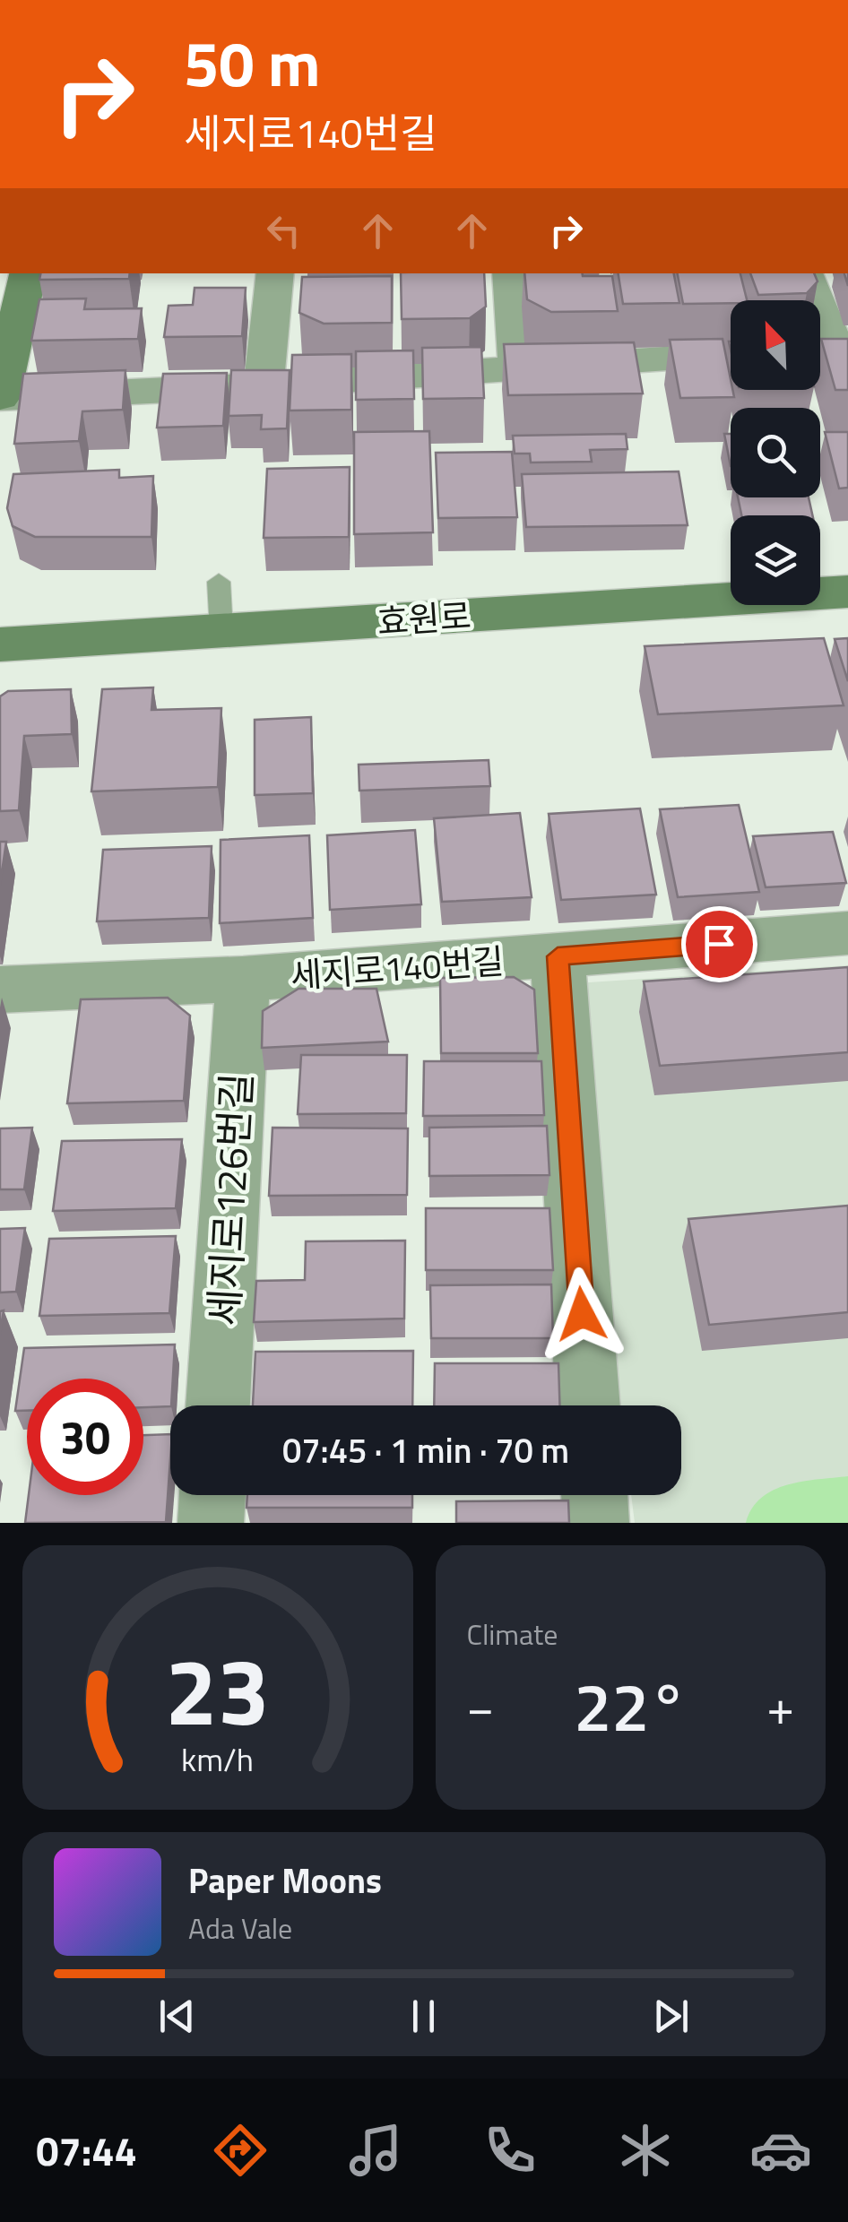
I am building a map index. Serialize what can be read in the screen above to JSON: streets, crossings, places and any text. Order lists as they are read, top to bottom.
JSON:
{
  "streets": {
    "street": ["효원로", "세지로140번길", "세지로126번길"]
  },
  "crossings": [
    ["세지로140번길", "세지로126번길"]
  ],
  "north": "top left",
  "page": {
    "turn": ["50 m", "세지로140번길"],
    "limit": "30",
    "trip": "07:45 · 1 min · 70 m",
    "tile": "Climate",
    "heat": ["−", "22°", "+"],
    "song": ["Paper Moons", "Ada Vale"],
    "tabs": "07:44",
    "gauge": ["23", "km/h"]
  }
}
